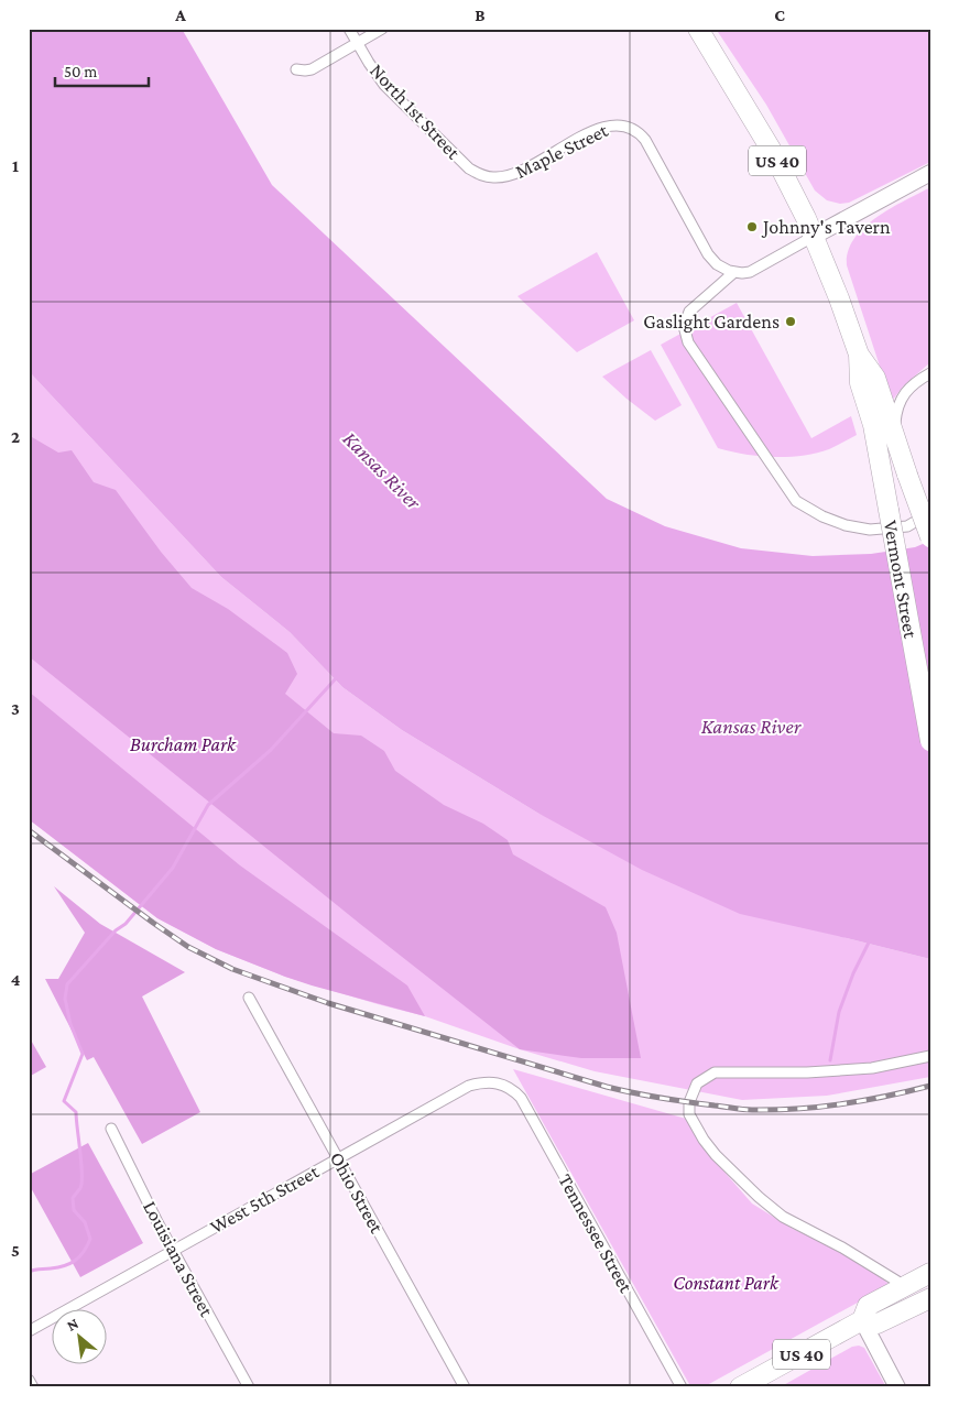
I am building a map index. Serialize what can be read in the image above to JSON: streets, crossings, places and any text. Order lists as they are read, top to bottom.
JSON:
{
  "streets": {
    "highway": ["US 40", "Vermont Street"],
    "street": [
      "North 1st Street",
      "Maple Street",
      "Ohio Street",
      "West 5th Street",
      "Tennessee Street",
      "Louisiana Street"
    ]
  },
  "crossings": [
    ["North 1st Street", "Maple Street"],
    ["US 40", "Vermont Street"],
    ["Ohio Street", "West 5th Street"],
    ["West 5th Street", "Tennessee Street"],
    ["West 5th Street", "Louisiana Street"]
  ],
  "water": ["Kansas River"],
  "parks": ["Burcham Park", "Constant Park"],
  "places": ["Johnny's Tavern", "Gaslight Gardens"],
  "scale_bar": "50 m",
  "north": "top left",
  "grid": {
    "columns": ["A", "B", "C"],
    "rows": [
      "1",
      "2",
      "3",
      "4",
      "5"
    ]
  }
}
